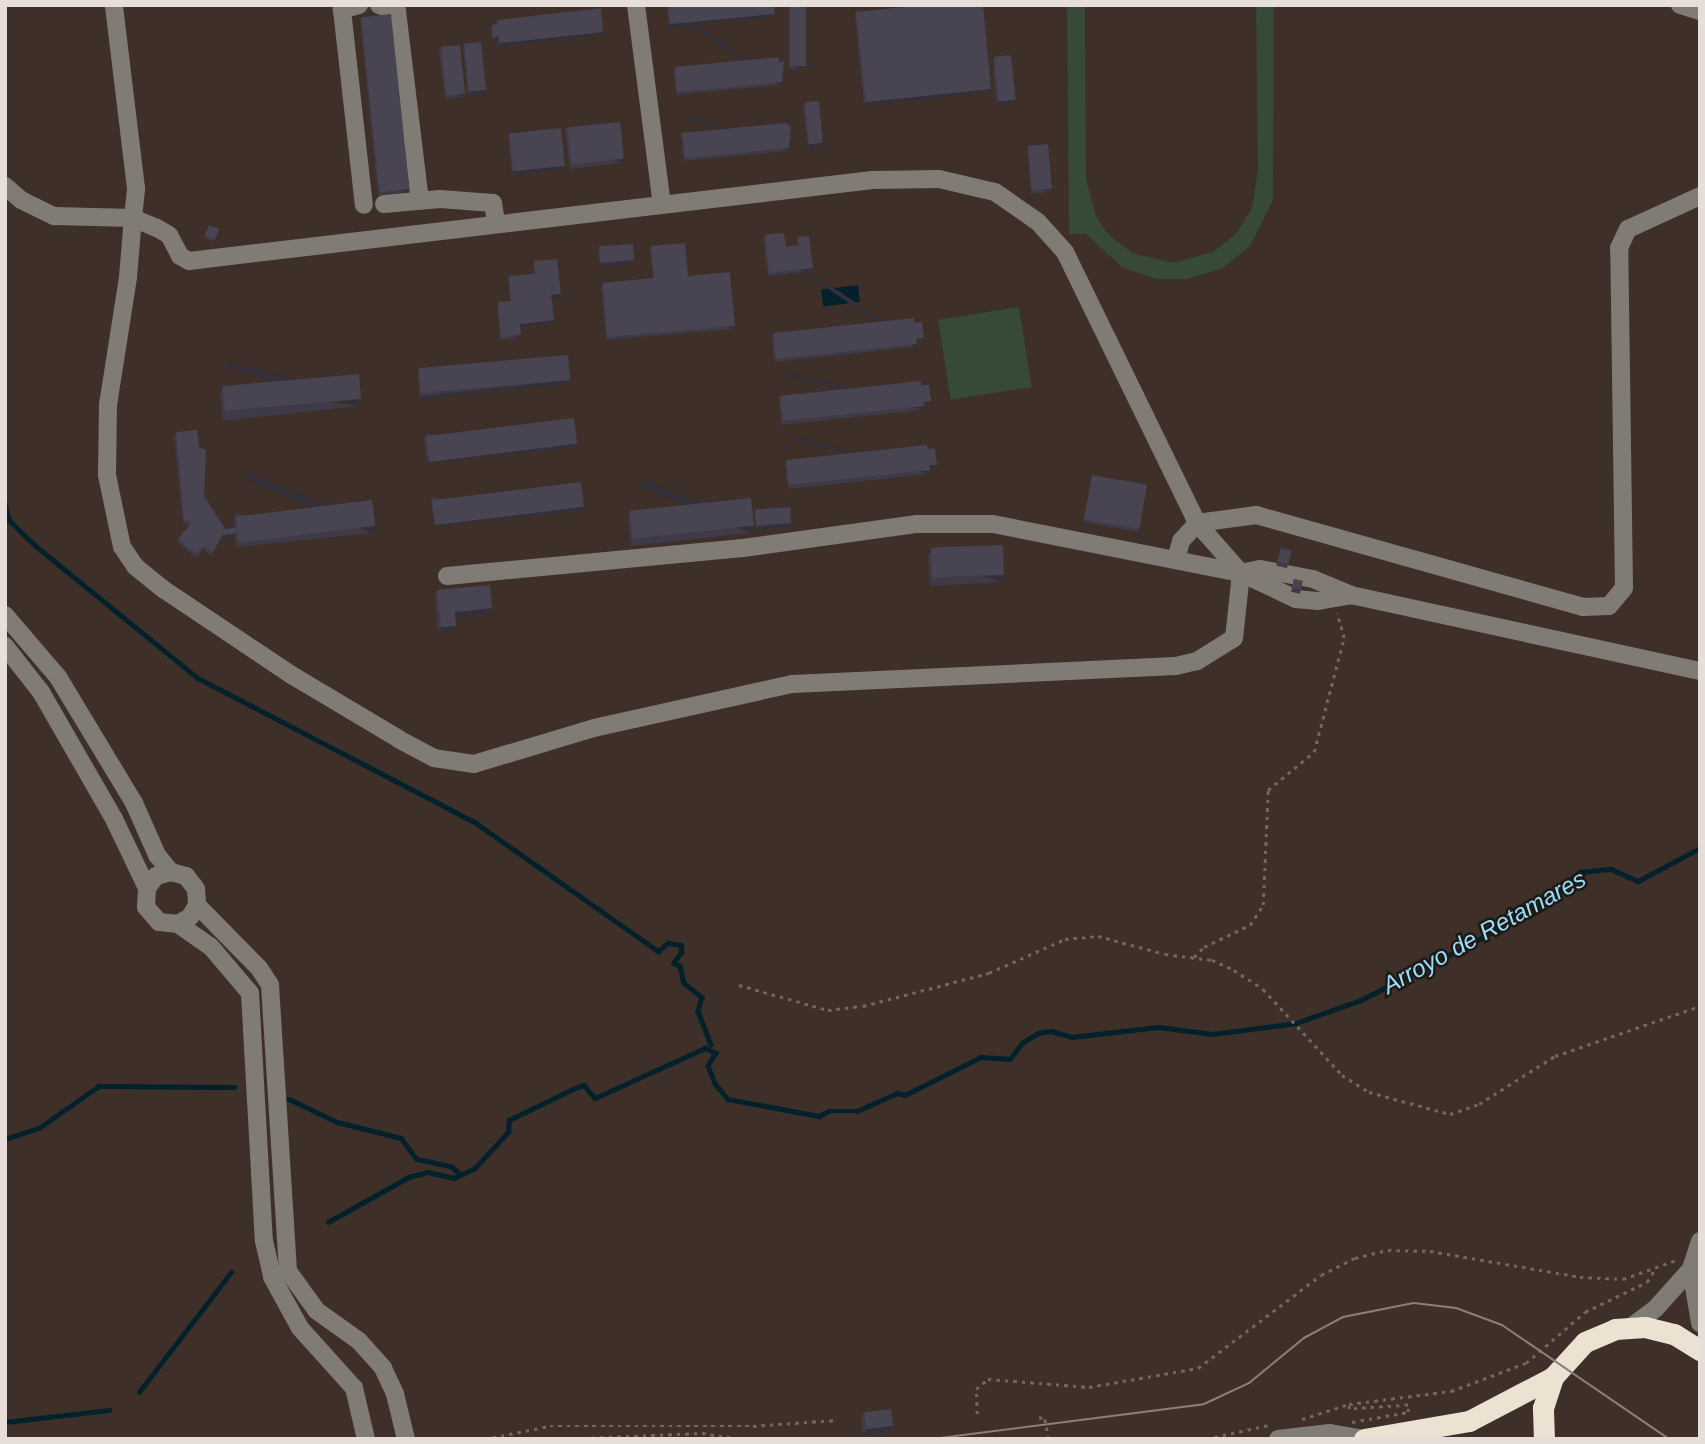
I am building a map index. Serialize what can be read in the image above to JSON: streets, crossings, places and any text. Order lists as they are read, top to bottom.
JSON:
{
  "water": ["Arroyo de Retamares"]
}
